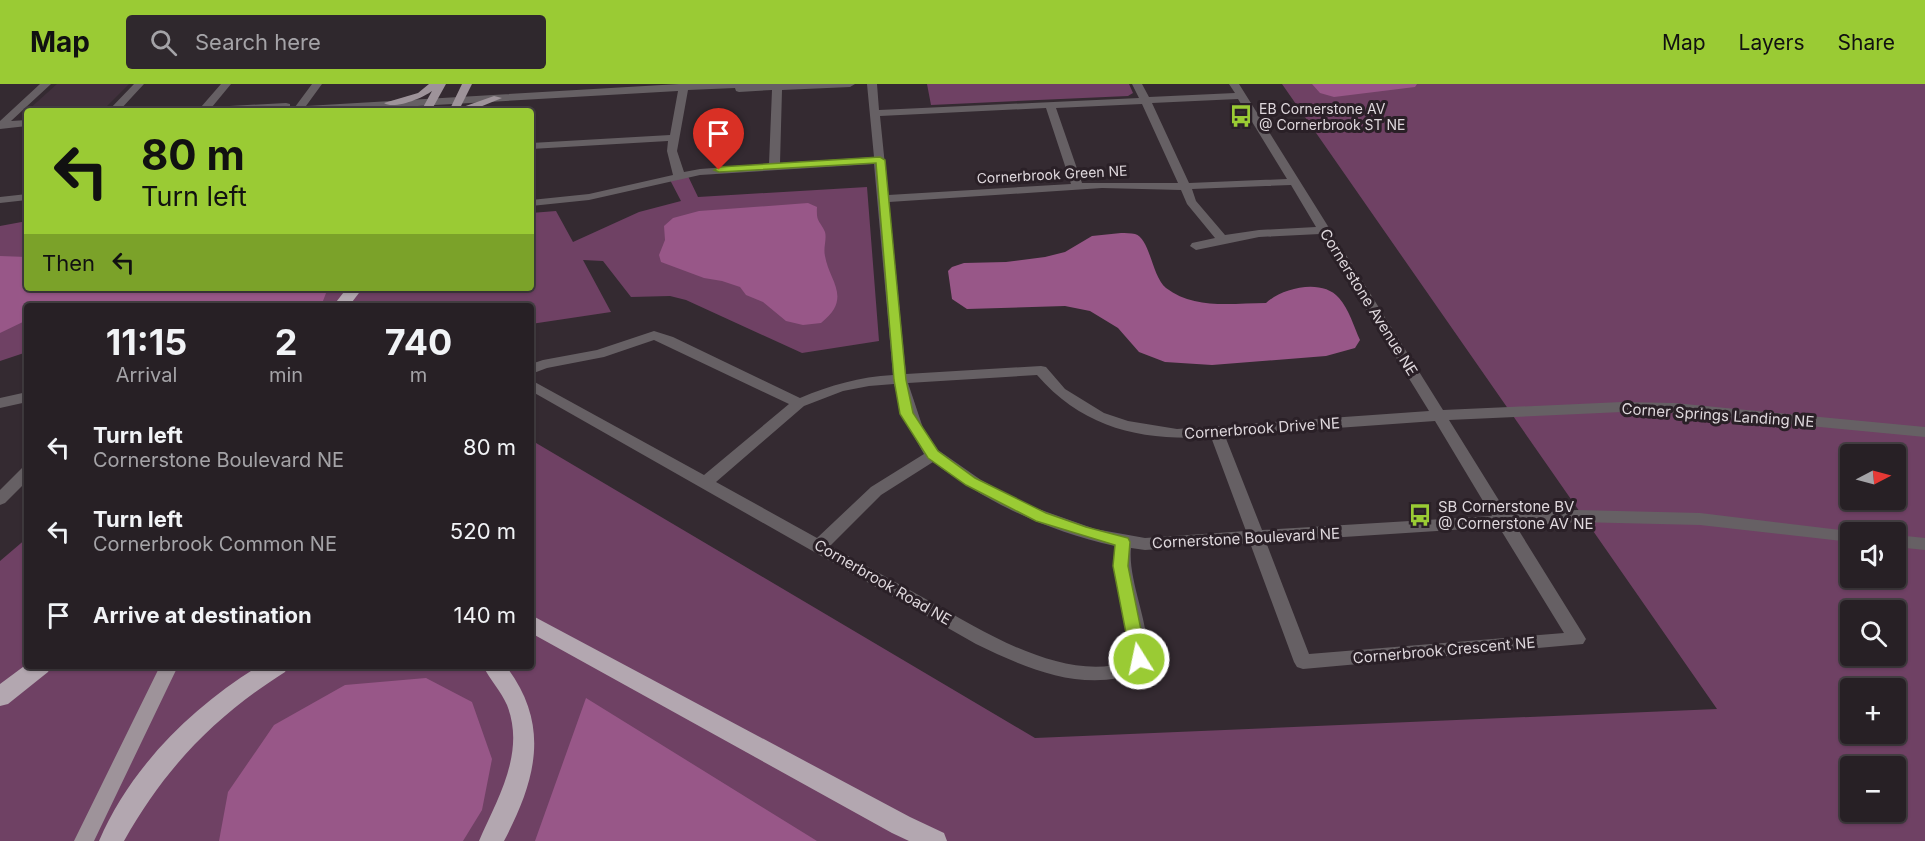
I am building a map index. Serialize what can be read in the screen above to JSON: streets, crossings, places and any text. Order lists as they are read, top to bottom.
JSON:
{
  "streets": {
    "street": [
      "Cornerbrook Green NE",
      "Cornerstone Avenue NE",
      "Corner Springs Landing NE",
      "Cornerbrook Drive NE",
      "Cornerstone Boulevard NE",
      "Cornerbrook Road NE",
      "Cornerbrook Crescent NE"
    ]
  },
  "crossings": [
    ["Cornerbrook Green NE", "Cornerstone Avenue NE"],
    ["Cornerbrook Green NE", "Cornerstone Boulevard NE"],
    ["Cornerstone Avenue NE", "Corner Springs Landing NE"],
    ["Cornerstone Avenue NE", "Cornerbrook Drive NE"],
    ["Cornerstone Avenue NE", "Cornerstone Boulevard NE"],
    ["Cornerstone Avenue NE", "Cornerbrook Crescent NE"],
    ["Corner Springs Landing NE", "Cornerbrook Drive NE"],
    ["Cornerbrook Drive NE", "Cornerstone Boulevard NE"],
    ["Cornerbrook Drive NE", "Cornerbrook Road NE"],
    ["Cornerstone Boulevard NE", "Cornerbrook Road NE"],
    ["Cornerstone Boulevard NE", "Cornerbrook Crescent NE"]
  ],
  "places": {
    "bus stop": ["EB Cornerstone AV @ Cornerbrook ST NE", "SB Cornerstone BV @ Cornerstone AV NE"]
  },
  "north": "right",
  "page": {
    "header": "Map",
    "search": "Search here",
    "nav": ["Map", "Layers", "Share"],
    "turn": ["80 m", "Turn left"],
    "then": "Then",
    "eta": [
      "11:15",
      "Arrival",
      "2",
      "min",
      "740",
      "m"
    ],
    "list": [
      {
        "name": "Turn left",
        "note": "Cornerstone Boulevard NE",
        "value": "80 m"
      },
      {
        "name": "Turn left",
        "note": "Cornerbrook Common NE",
        "value": "520 m"
      },
      {
        "name": "Arrive at destination",
        "value": "140 m"
      }
    ],
    "map_buttons": ["+", "−"]
  }
}
